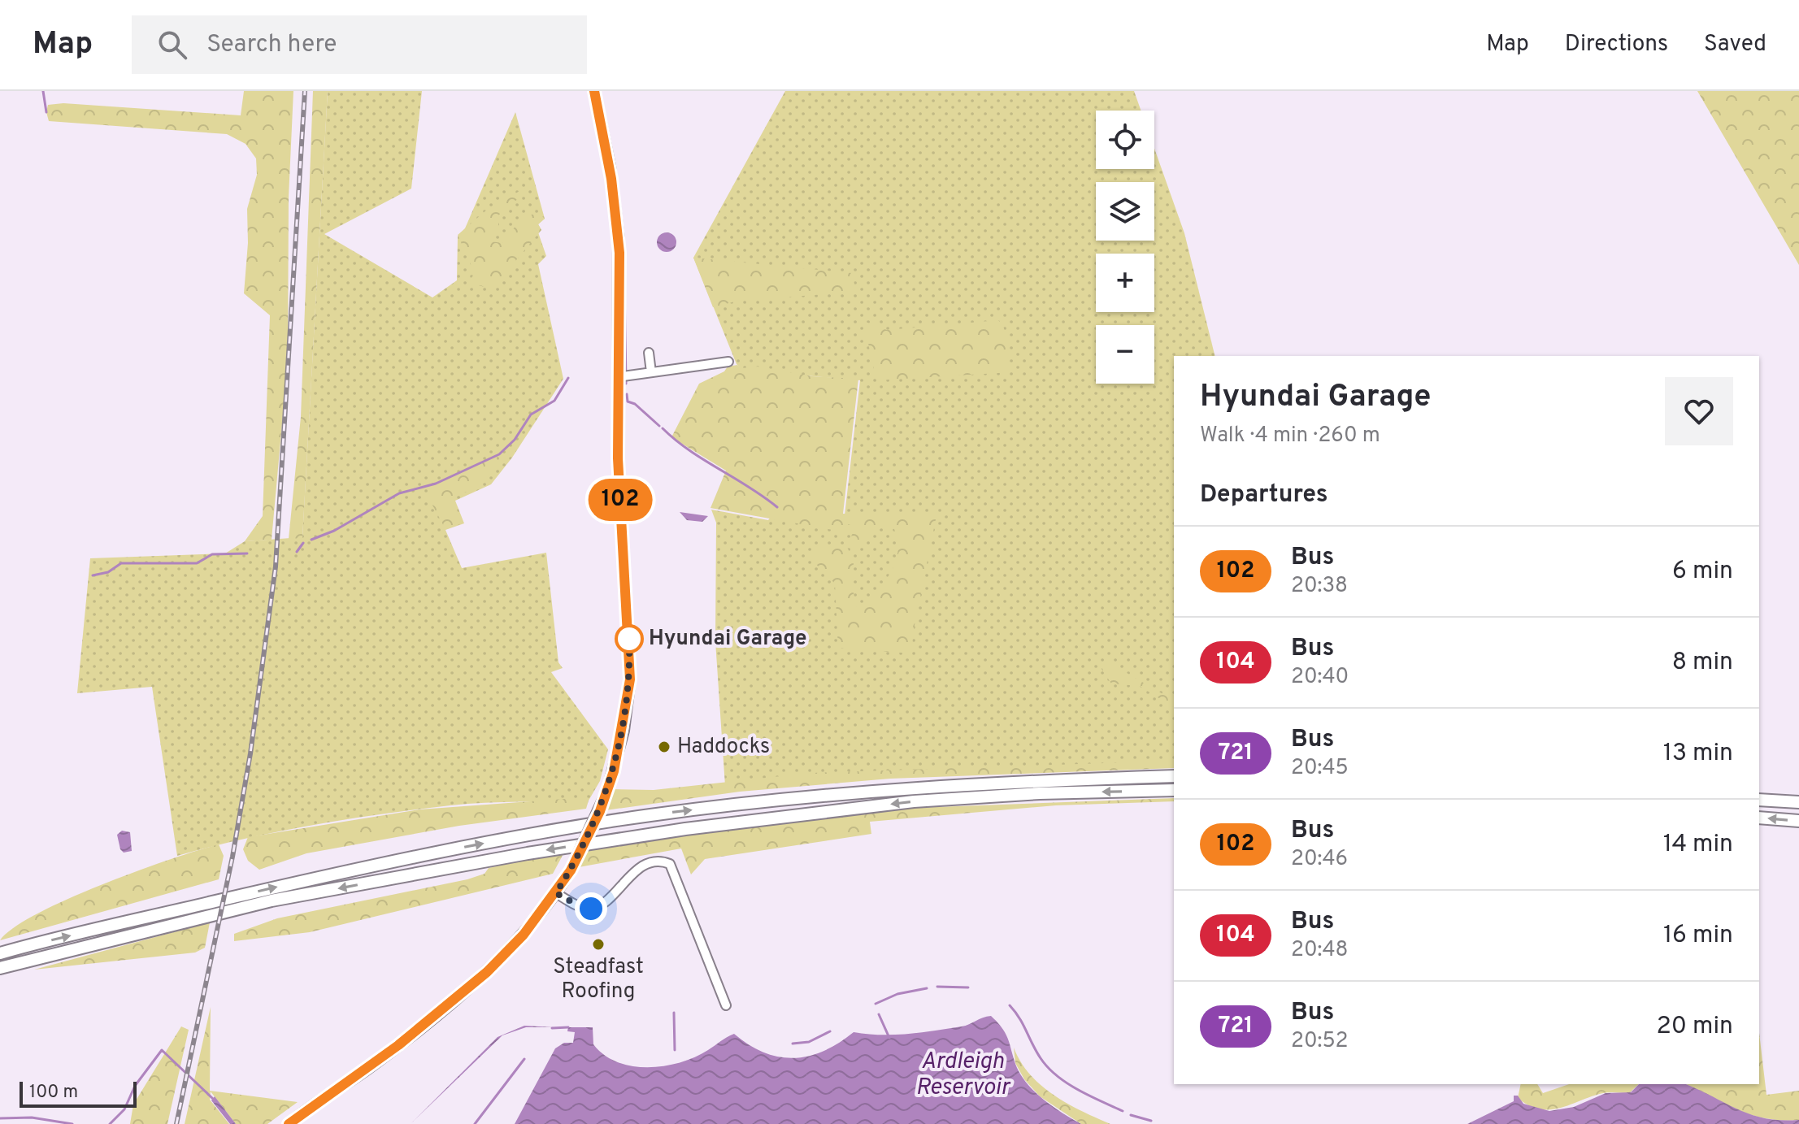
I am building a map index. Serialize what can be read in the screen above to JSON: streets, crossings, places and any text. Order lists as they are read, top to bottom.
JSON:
{
  "water": ["Ardleigh Reservoir"],
  "places": ["Hyundai Garage", "Haddocks", "Steadfast Roofing"],
  "lines": ["bus line 102"],
  "scale_bar": "100 m",
  "page": {
    "header": "Map",
    "search": "Search here",
    "nav": ["Map", "Directions", "Saved"],
    "on_map": "102",
    "map_buttons": ["+", "−"],
    "heading": [
      ["Hyundai Garage", "Walk · 4 min · 260 m"],
      "Departures"
    ],
    "list": [
      {
        "mark": "102",
        "name": "Bus",
        "note": "20:38",
        "value": "6 min"
      },
      {
        "mark": "104",
        "name": "Bus",
        "note": "20:40",
        "value": "8 min"
      },
      {
        "mark": "721",
        "name": "Bus",
        "note": "20:45",
        "value": "13 min"
      },
      {
        "mark": "102",
        "name": "Bus",
        "note": "20:46",
        "value": "14 min"
      },
      {
        "mark": "104",
        "name": "Bus",
        "note": "20:48",
        "value": "16 min"
      },
      {
        "mark": "721",
        "name": "Bus",
        "note": "20:52",
        "value": "20 min"
      }
    ],
    "scale": "100 m"
  }
}
